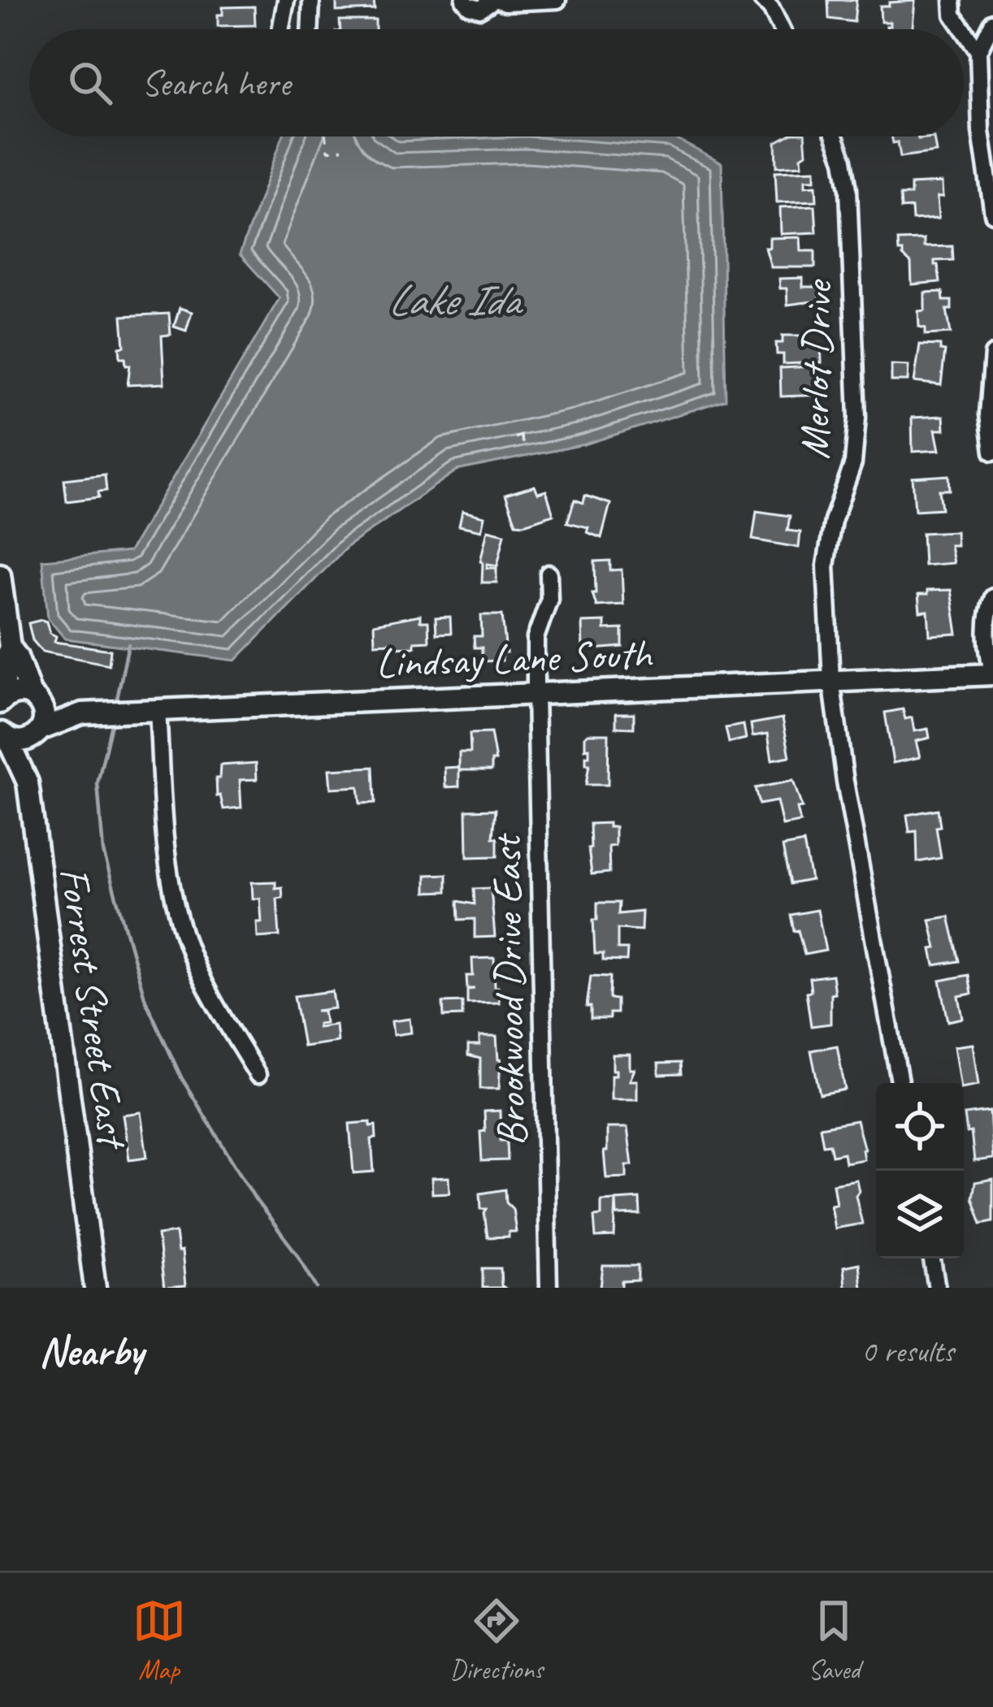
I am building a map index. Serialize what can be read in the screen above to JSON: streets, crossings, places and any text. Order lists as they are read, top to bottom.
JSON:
{
  "streets": {
    "street": [
      "Merlot Drive",
      "Lindsay Lane South",
      "Brookwood Drive East",
      "Forrest Street East"
    ]
  },
  "crossings": [
    ["Merlot Drive", "Lindsay Lane South"],
    ["Lindsay Lane South", "Brookwood Drive East"],
    ["Lindsay Lane South", "Forrest Street East"]
  ],
  "water": ["Lake Ida"],
  "page": {
    "search": "Search here",
    "heading": ["Nearby", "0 results"],
    "nav": ["Map", "Directions", "Saved"]
  }
}
